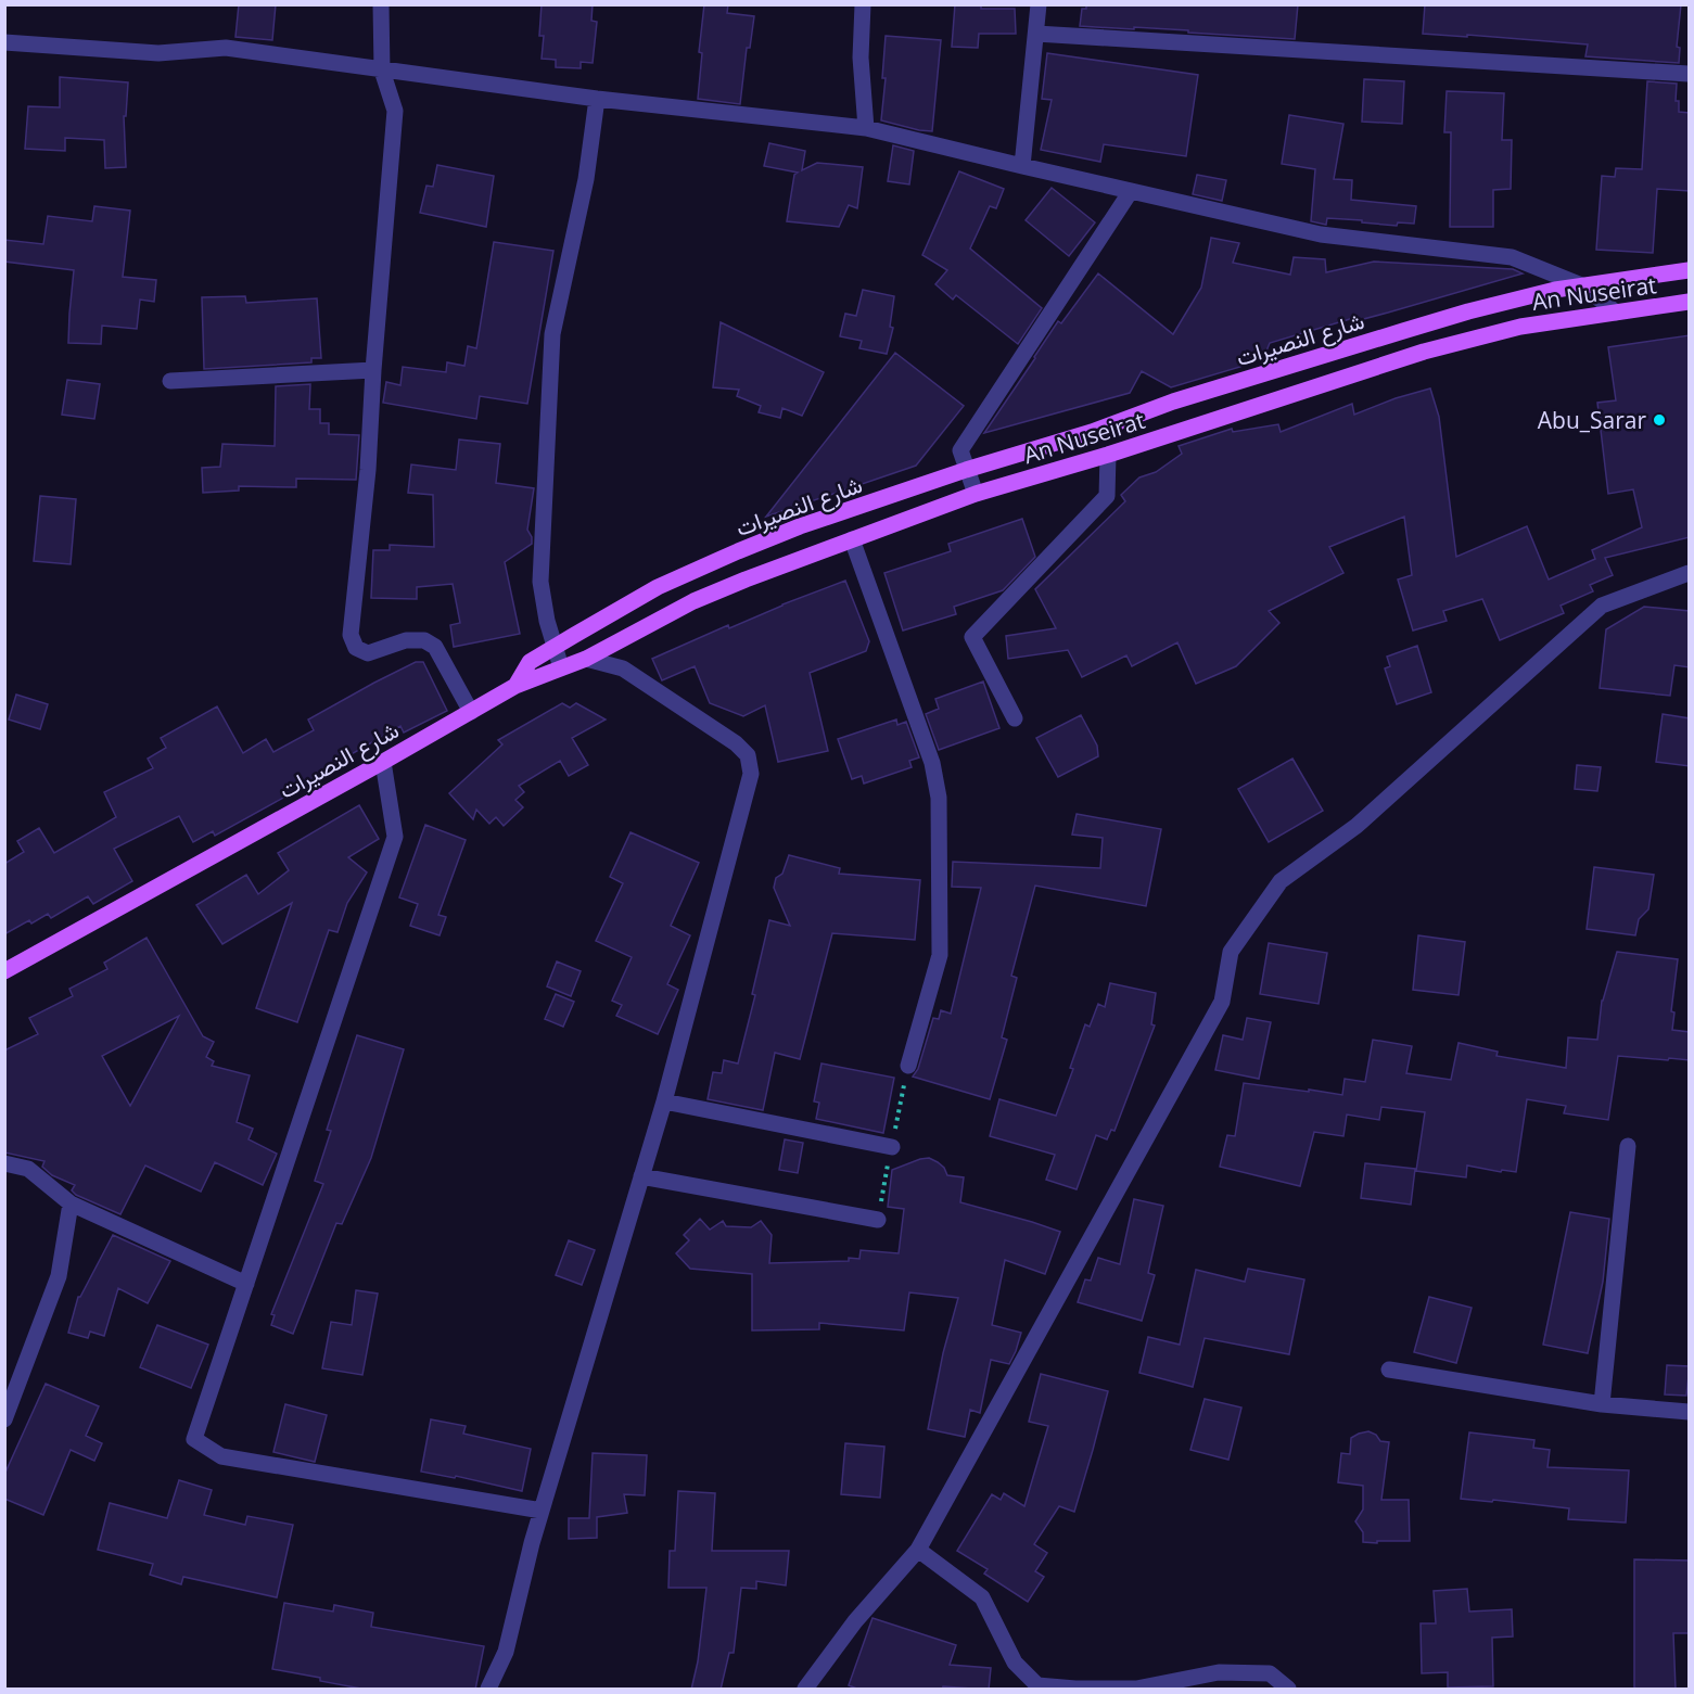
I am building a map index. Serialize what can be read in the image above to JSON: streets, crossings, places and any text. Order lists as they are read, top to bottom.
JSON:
{
  "streets": {
    "main road": ["An Nuseirat", "شارع النصيرات"]
  },
  "crossings": [
    ["An Nuseirat", "شارع النصيرات"]
  ],
  "places": ["Abu_Sarar"]
}
